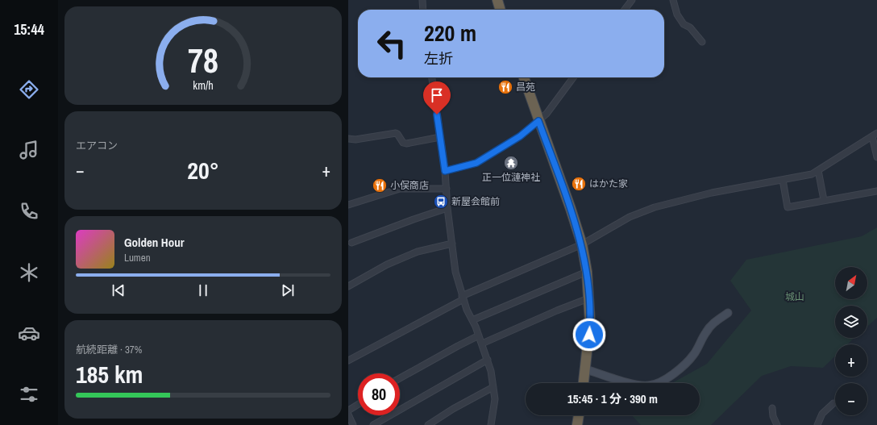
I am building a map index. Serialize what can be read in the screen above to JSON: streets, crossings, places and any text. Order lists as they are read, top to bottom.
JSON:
{
  "parks": ["城山"],
  "places": {
    "restaurant": ["昌苑", "はかた家", "小俣商店"],
    "temple": ["正一位漣神社"],
    "bus stop": ["新屋会館前"]
  },
  "north": "top right",
  "page": {
    "tabs": "15:44",
    "turn": ["220 m", "左折"],
    "tile": [
      "エアコン",
      ["航続距離 · 37%", "185 km"]
    ],
    "heat": ["−", "20°", "+"],
    "song": ["Golden Hour", "Lumen"],
    "map_buttons": ["+", "−"],
    "limit": "80",
    "trip": "15:45 · 1 分 · 390 m",
    "gauge": ["78", "km/h"]
  }
}
